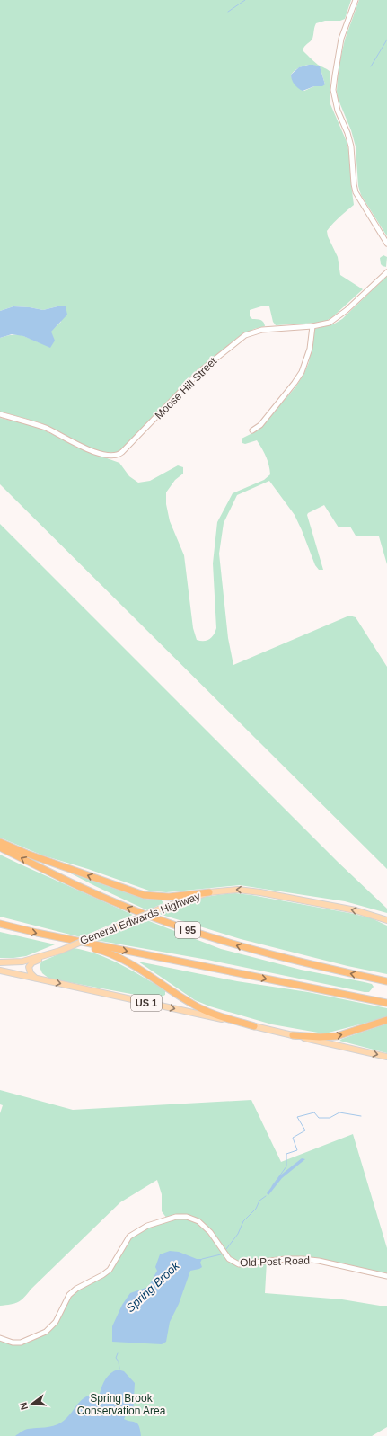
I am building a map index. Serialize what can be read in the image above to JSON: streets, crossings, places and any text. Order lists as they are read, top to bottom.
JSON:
{
  "streets": {
    "highway": ["I 95"],
    "main road": ["General Edwards Highway", "US 1"],
    "street": ["Moose Hill Street", "Old Post Road"]
  },
  "one_way": ["General Edwards Highway"],
  "water": ["Spring Brook"],
  "parks": ["Spring Brook Conservation Area"],
  "north": "left"
}
